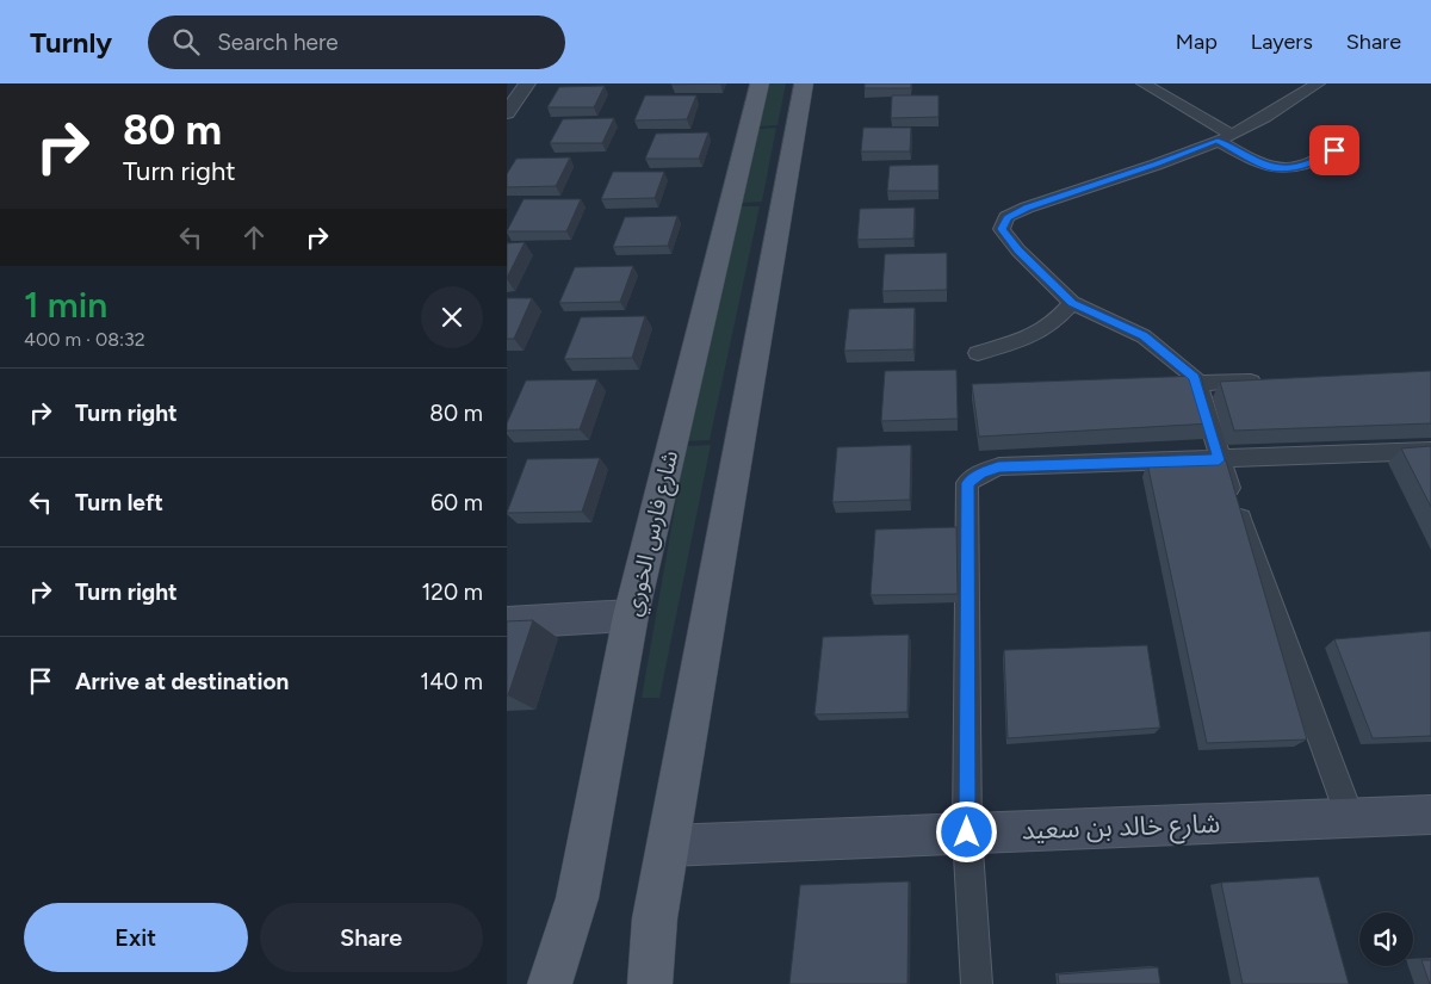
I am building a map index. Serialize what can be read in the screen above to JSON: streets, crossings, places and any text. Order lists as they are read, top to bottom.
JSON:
{
  "streets": {
    "main road": ["شارع فارس الخوري", "شارع خالد بن سعيد"]
  },
  "page": {
    "header": "Turnly",
    "search": "Search here",
    "nav": ["Map", "Layers", "Share"],
    "turn": ["80 m", "Turn right"],
    "heading": ["1 min", "400 m · 08:32"],
    "list": [
      {
        "name": "Turn right",
        "value": "80 m"
      },
      {
        "name": "Turn left",
        "value": "60 m"
      },
      {
        "name": "Turn right",
        "value": "120 m"
      },
      {
        "name": "Arrive at destination",
        "value": "140 m"
      }
    ],
    "buttons": ["Exit", "Share"]
  }
}
